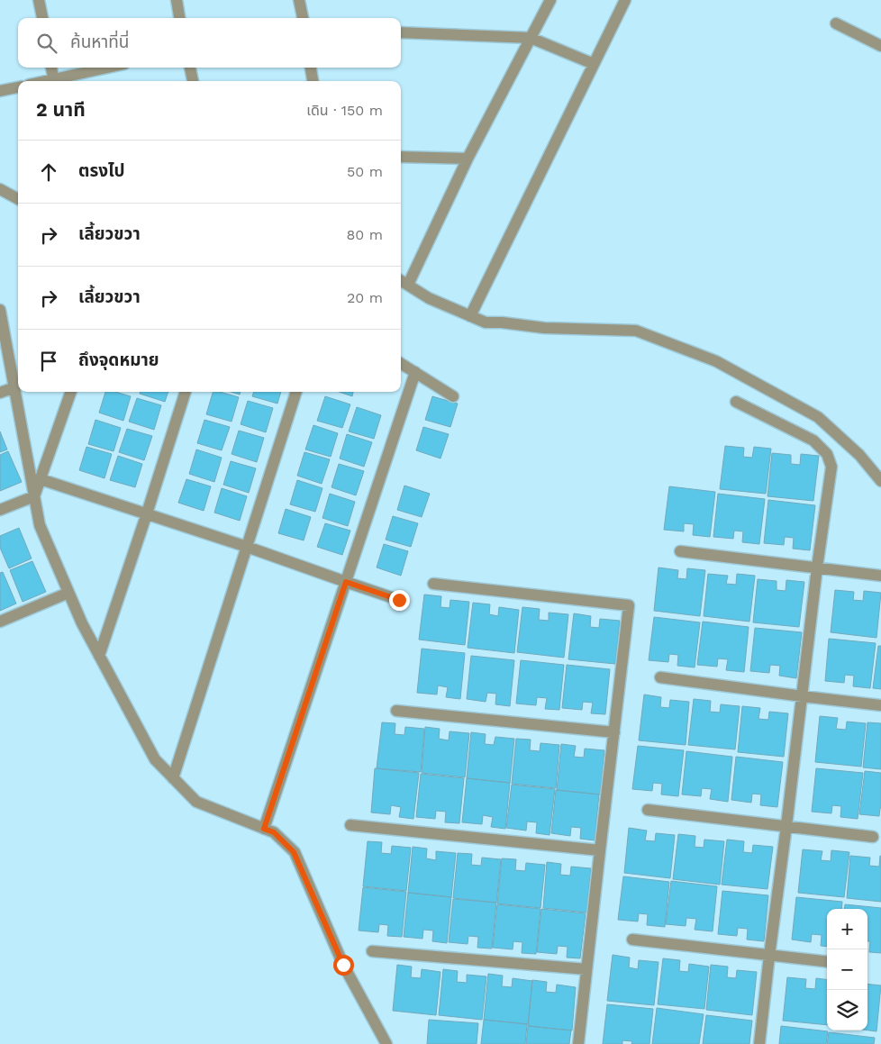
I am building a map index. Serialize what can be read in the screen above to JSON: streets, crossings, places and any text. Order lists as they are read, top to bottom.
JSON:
{
  "page": {
    "search": "ค้นหาที่นี่",
    "heading": ["2 นาที", "เดิน · 150 m"],
    "list": [
      ["ตรงไป", "50 m"],
      ["เลี้ยวขวา", "80 m"],
      ["เลี้ยวขวา", "20 m"],
      "ถึงจุดหมาย"
    ],
    "map_buttons": ["+", "−"]
  }
}
